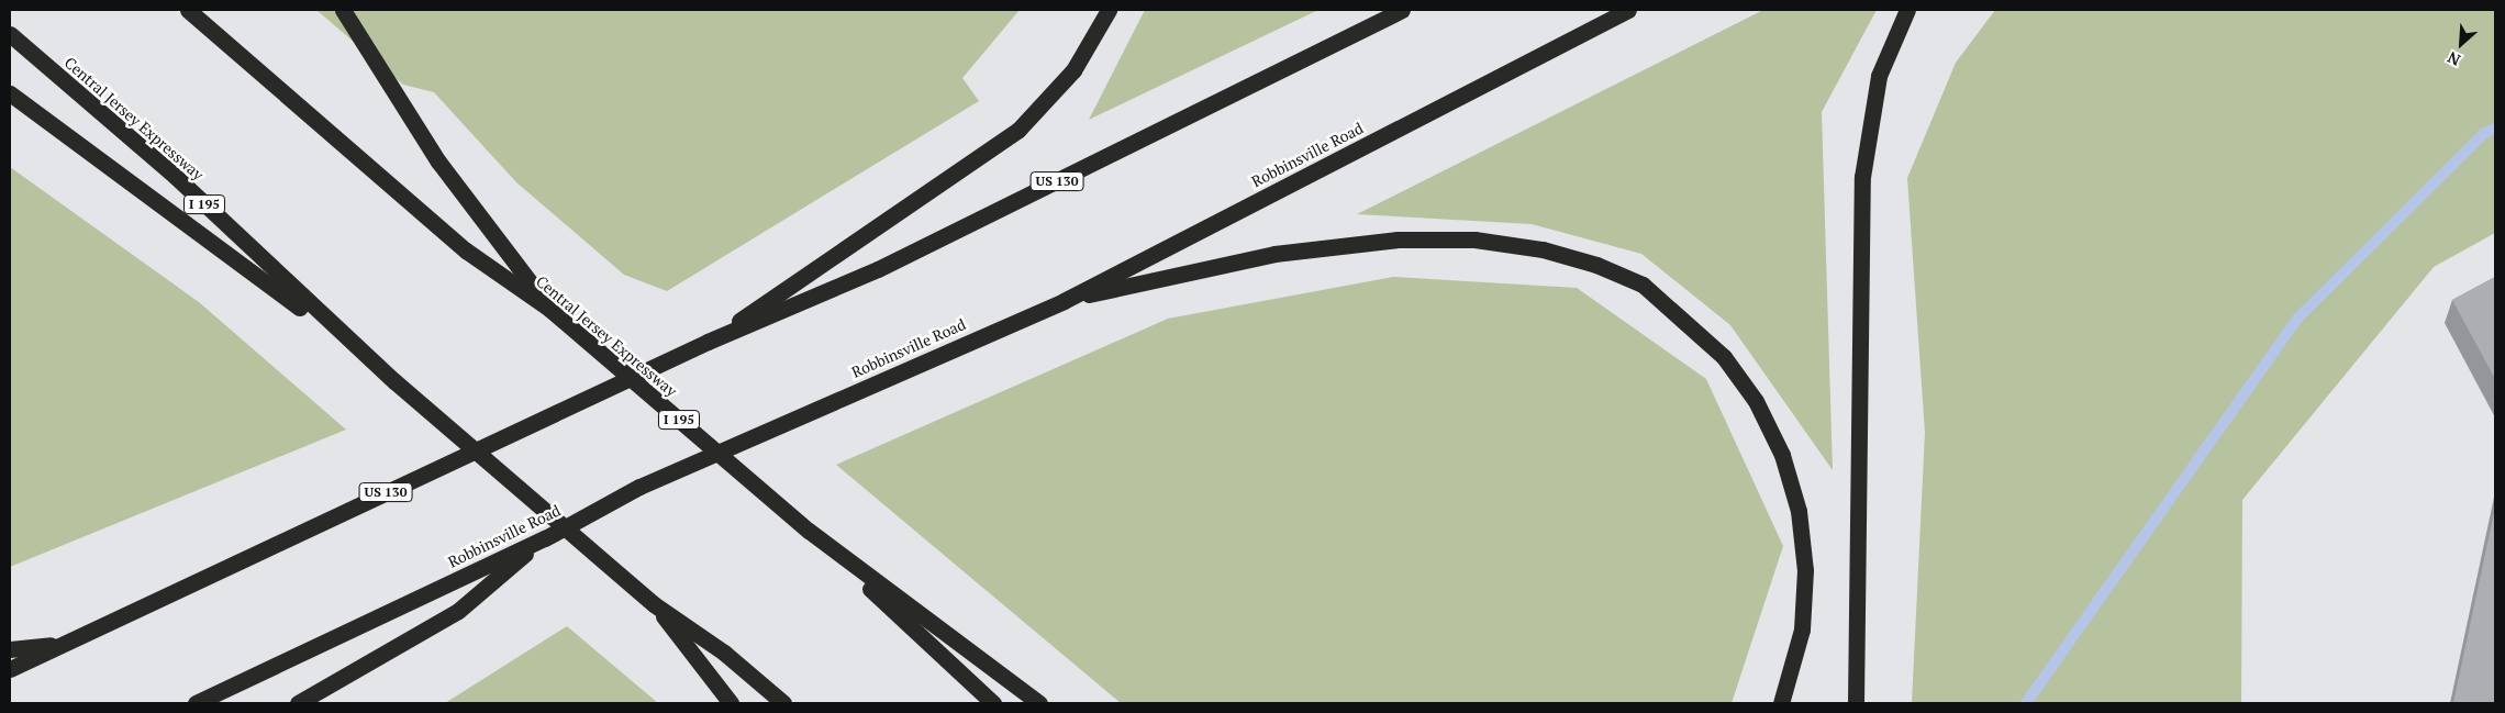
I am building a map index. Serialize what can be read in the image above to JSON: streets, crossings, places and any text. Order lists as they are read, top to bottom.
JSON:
{
  "streets": {
    "highway": [
      "Central Jersey Expressway",
      "Robbinsville Road",
      "US 130",
      "I 195"
    ]
  },
  "north": "bottom left"
}
